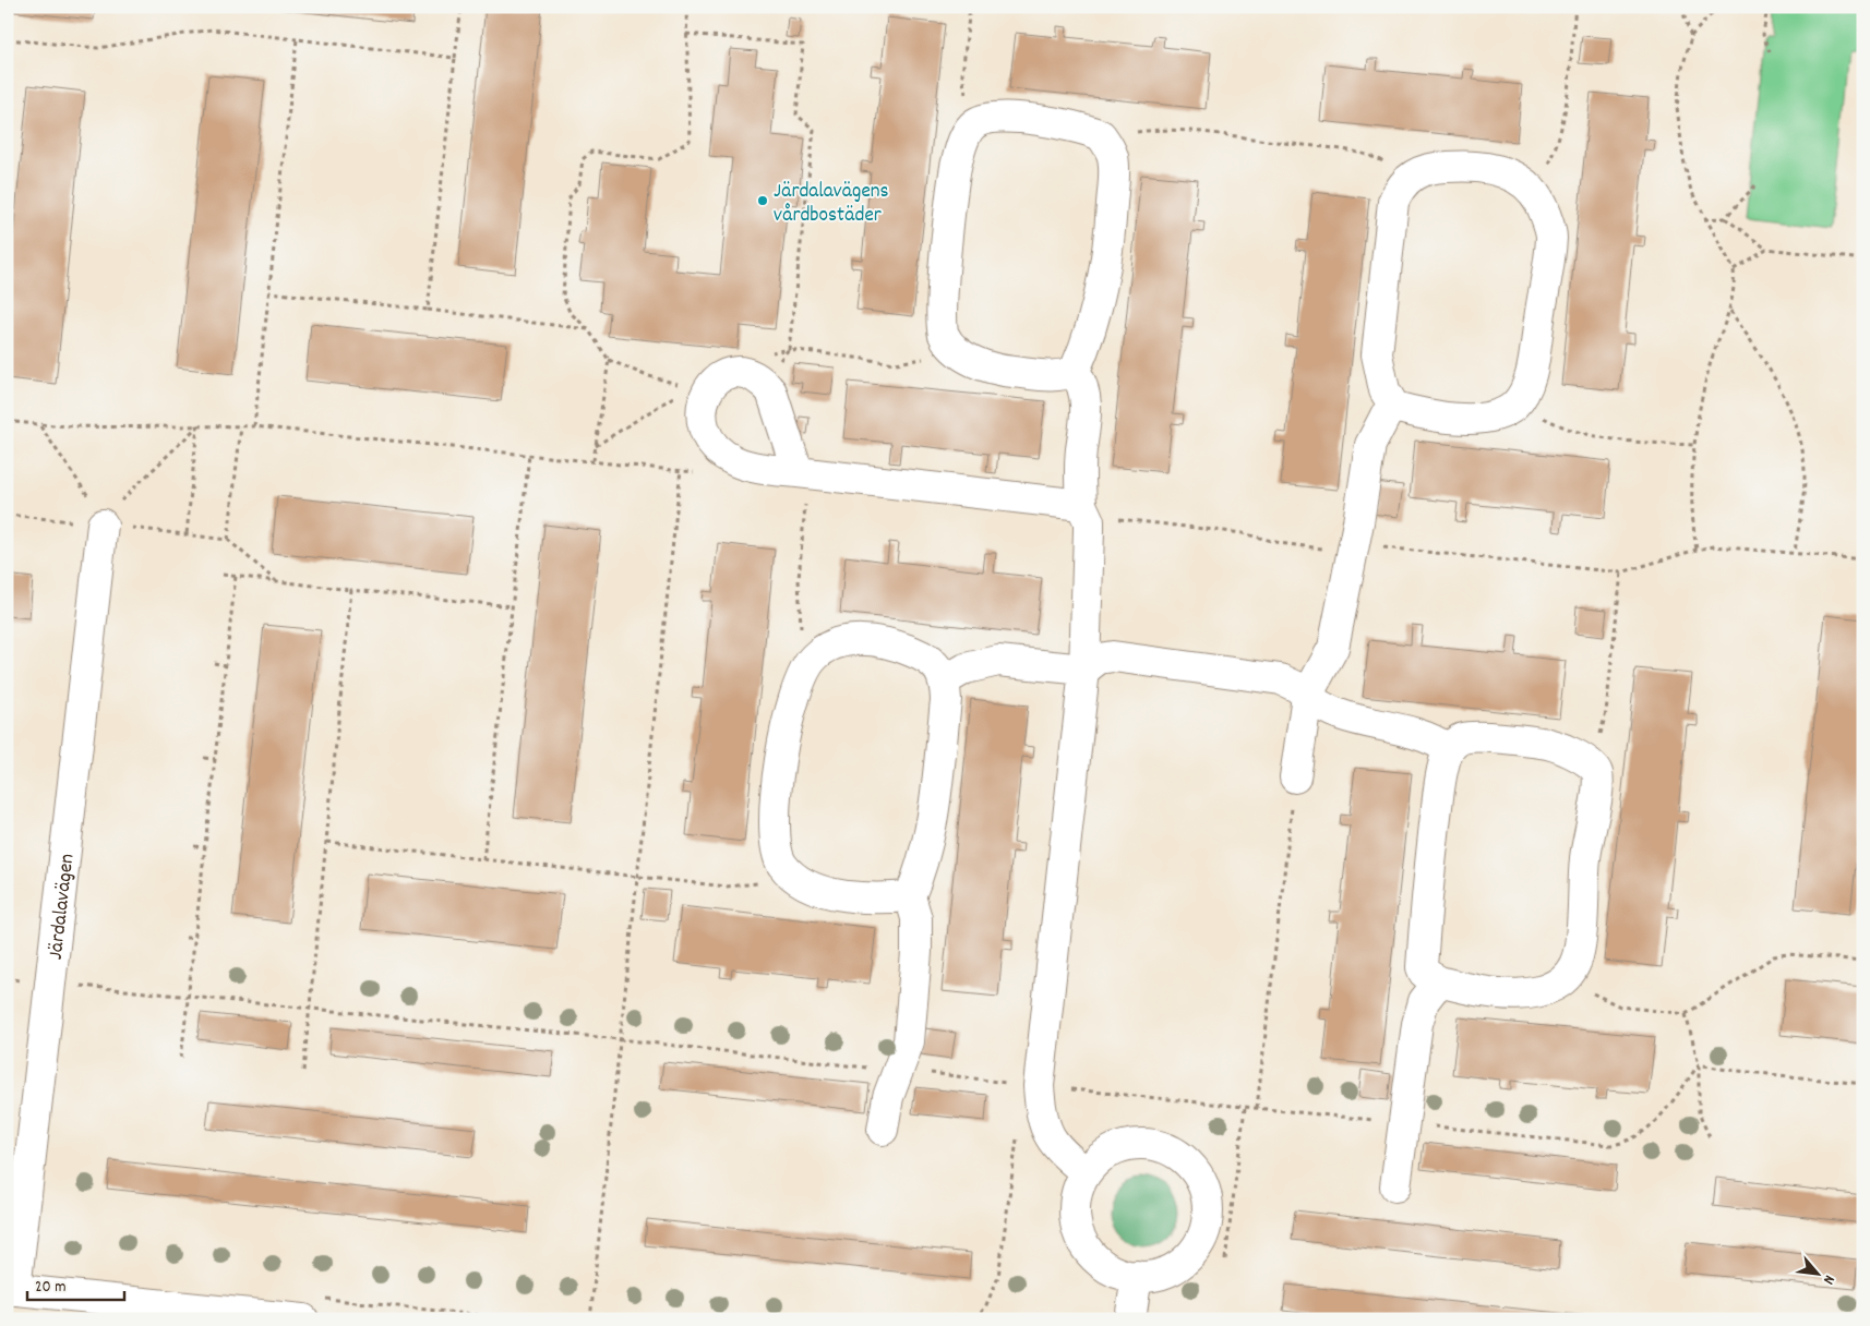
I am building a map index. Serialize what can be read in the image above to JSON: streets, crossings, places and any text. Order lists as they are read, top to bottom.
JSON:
{
  "streets": {
    "street": ["Järdalavägen"]
  },
  "places": ["Järdalavägens vårdbostäder"],
  "scale_bar": "20 m",
  "north": "bottom right"
}
